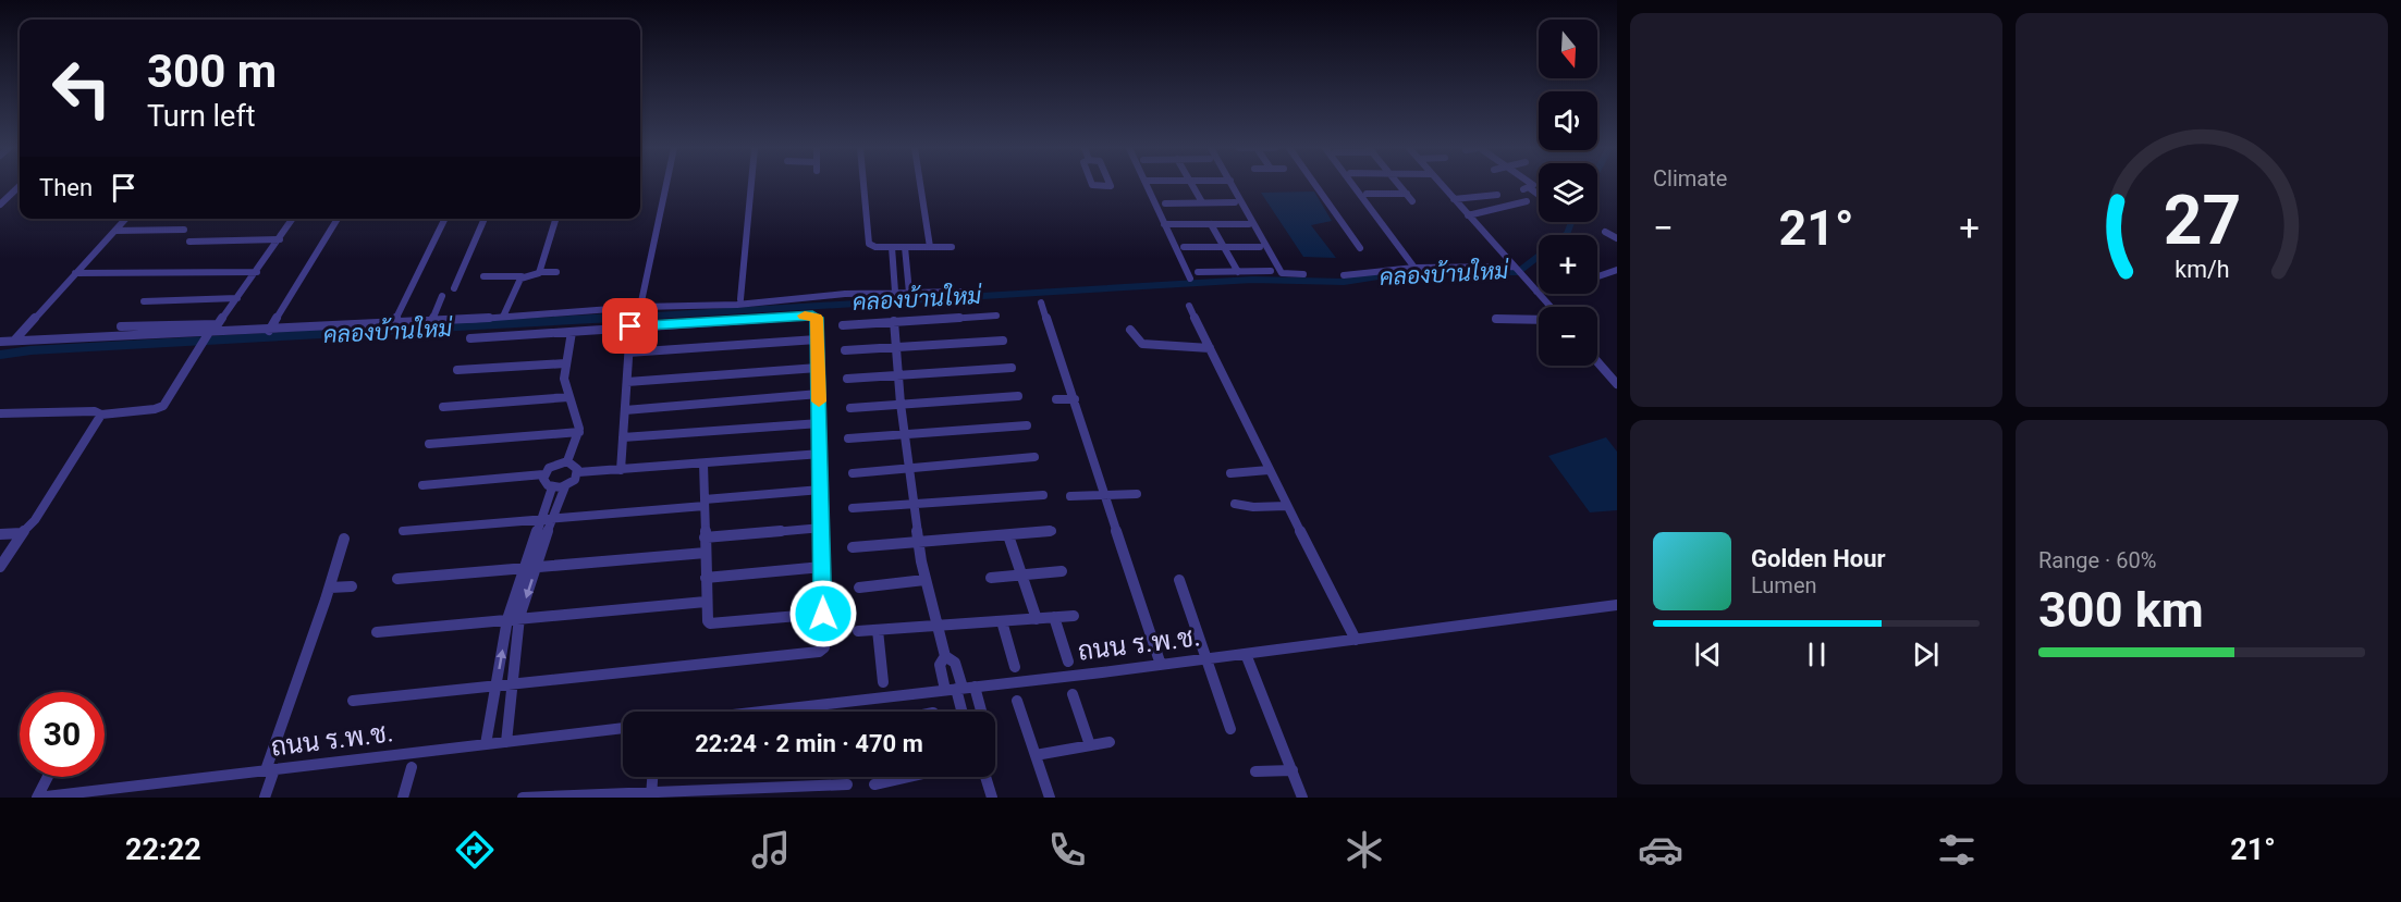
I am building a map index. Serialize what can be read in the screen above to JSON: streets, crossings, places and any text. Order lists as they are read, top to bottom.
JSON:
{
  "streets": {
    "street": ["ถนน ร.พ.ช."]
  },
  "water": ["คลองบ้านใหม่"],
  "north": "bottom",
  "page": {
    "tile": [
      "Climate",
      ["Range · 60%", "300 km"]
    ],
    "map_buttons": ["+", "−"],
    "turn": ["300 m", "Turn left"],
    "then": "Then",
    "heat": ["−", "21°", "+"],
    "song": ["Golden Hour", "Lumen"],
    "limit": "30",
    "trip": "22:24 · 2 min · 470 m",
    "tabs": ["22:22", "21°"],
    "gauge": ["27", "km/h"]
  }
}
